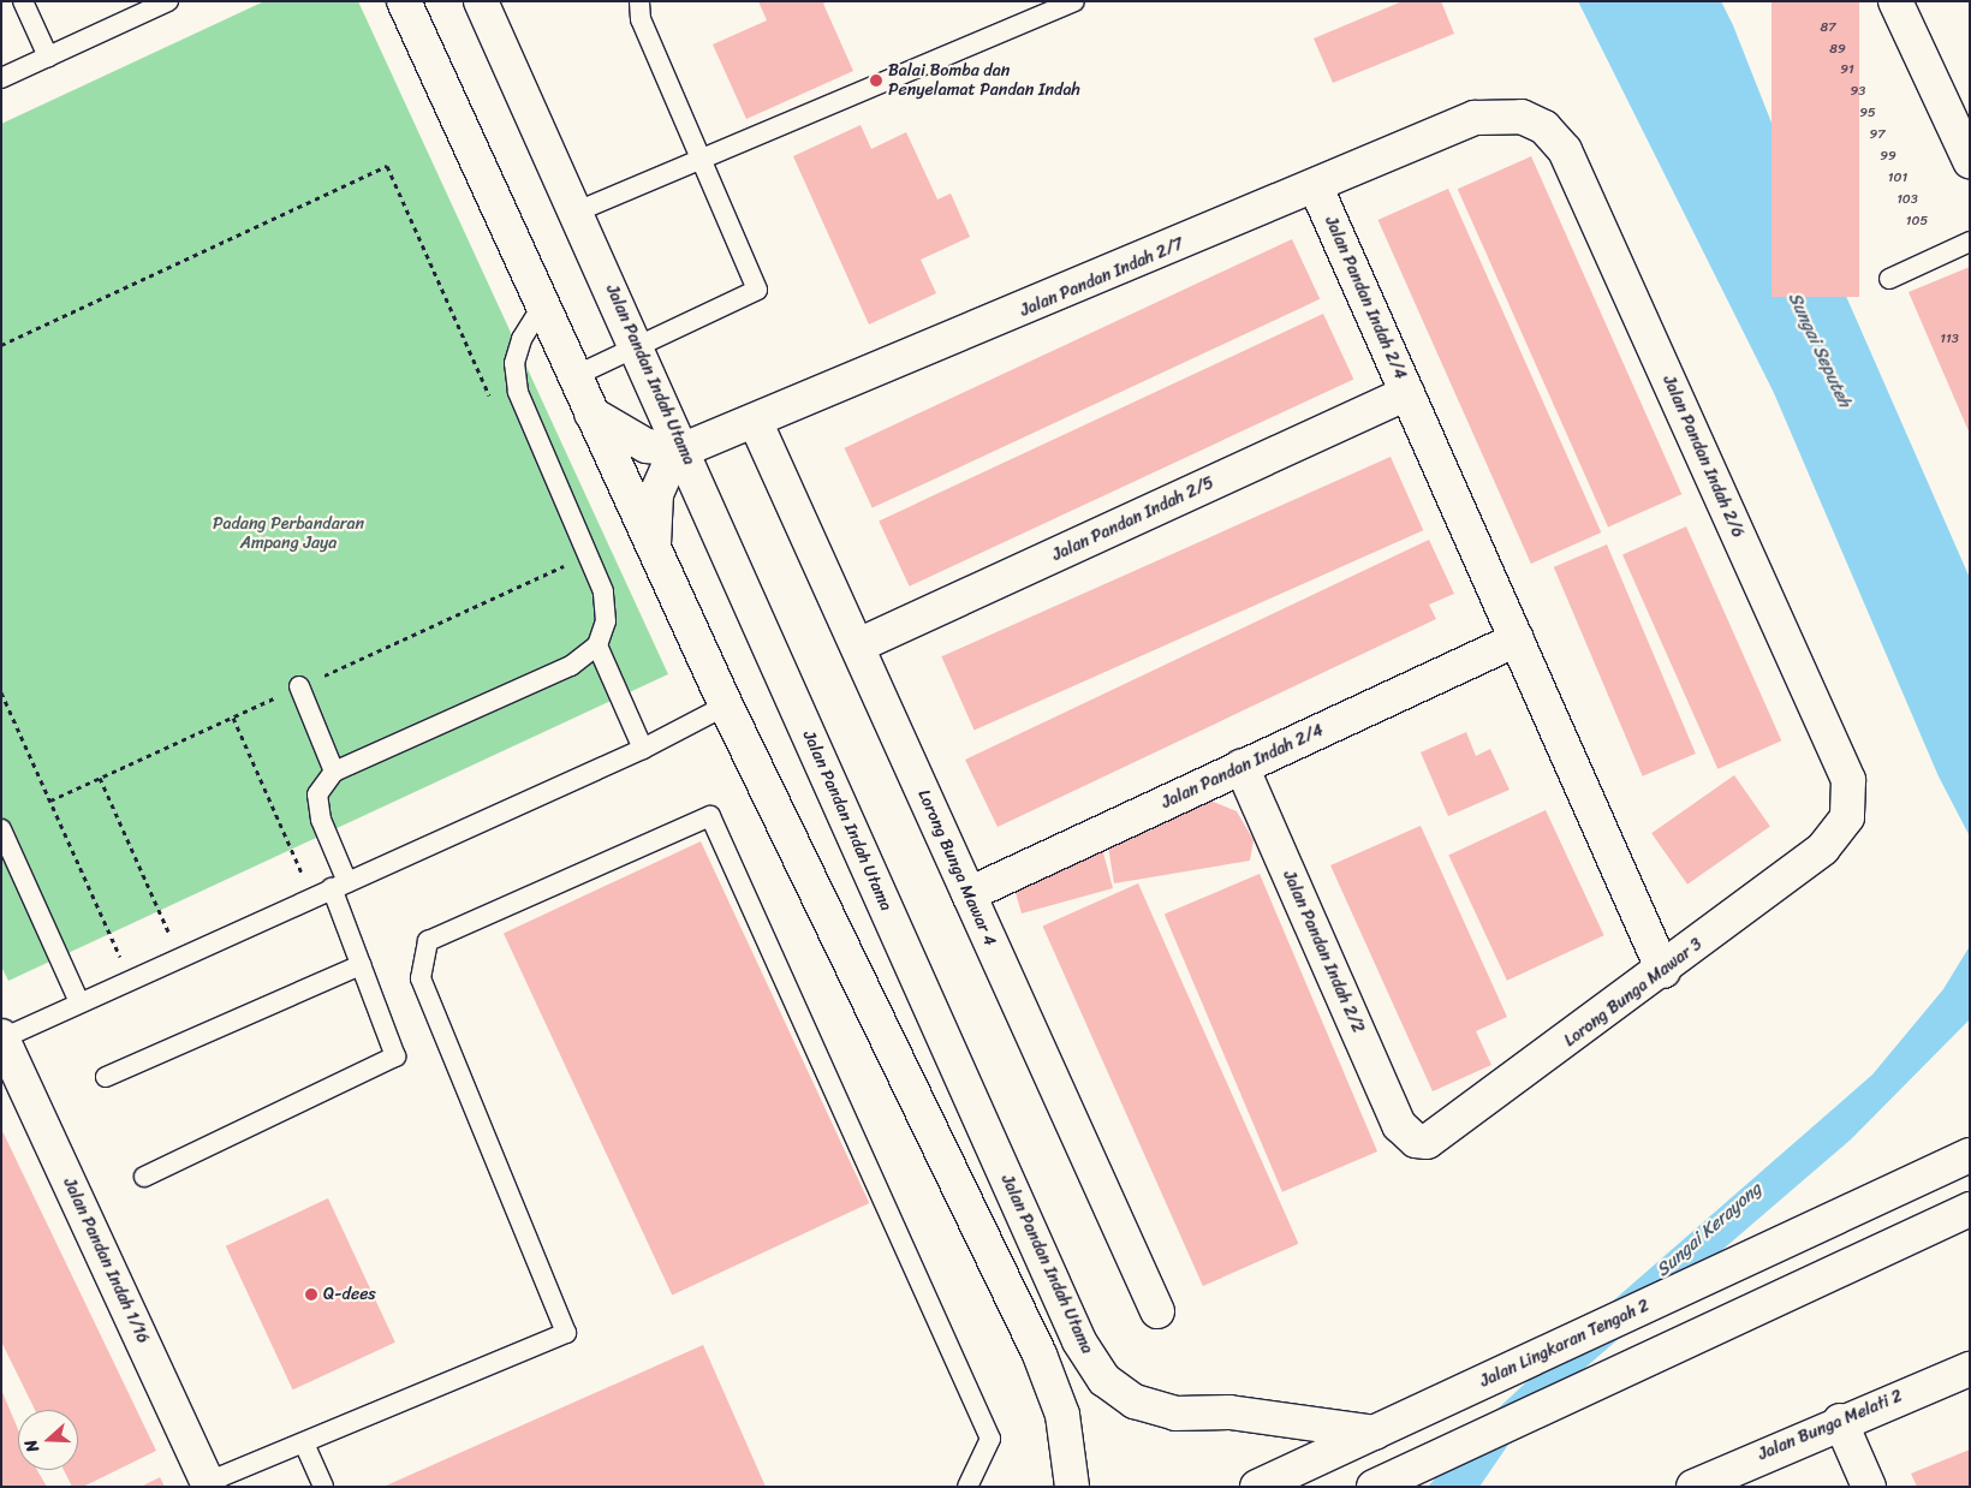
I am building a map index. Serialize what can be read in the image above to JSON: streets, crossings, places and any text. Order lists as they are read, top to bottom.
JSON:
{
  "streets": {
    "main road": [
      "Jalan Pandan Indah 2/7",
      "Jalan Pandan Indah 2/4",
      "Jalan Pandan Indah Utama",
      "Jalan Pandan Indah 2/6",
      "Jalan Pandan Indah 2/5",
      "Lorong Bunga Mawar 4",
      "Jalan Pandan Indah 2/2",
      "Lorong Bunga Mawar 3",
      "Jalan Pandan Indah 1/16",
      "Jalan Lingkaran Tengah 2",
      "Jalan Bunga Melati 2"
    ]
  },
  "crossings": [
    ["Jalan Pandan Indah 2/7", "Jalan Pandan Indah 2/4"],
    ["Jalan Pandan Indah 2/7", "Jalan Pandan Indah Utama"],
    ["Jalan Pandan Indah 2/7", "Jalan Pandan Indah 2/6"],
    ["Jalan Pandan Indah 2/7", "Lorong Bunga Mawar 4"],
    ["Jalan Pandan Indah 2/4", "Jalan Pandan Indah 2/5"],
    ["Jalan Pandan Indah 2/4", "Lorong Bunga Mawar 4"],
    ["Jalan Pandan Indah 2/4", "Jalan Pandan Indah 2/2"],
    ["Jalan Pandan Indah 2/4", "Lorong Bunga Mawar 3"],
    ["Jalan Pandan Indah Utama", "Jalan Lingkaran Tengah 2"],
    ["Jalan Pandan Indah 2/6", "Lorong Bunga Mawar 3"],
    ["Jalan Pandan Indah 2/5", "Lorong Bunga Mawar 4"],
    ["Jalan Pandan Indah 2/2", "Lorong Bunga Mawar 3"]
  ],
  "water": ["Sungai Seputeh", "Sungai Kerayong"],
  "parks": ["Padang Perbandaran Ampang Jaya"],
  "places": ["Balai Bomba dan Penyelamat Pandan Indah", "Q-dees"],
  "house_numbers": [
    "87",
    "89",
    "91",
    "93",
    "95",
    "97",
    "99",
    "101",
    "103",
    "105",
    "113"
  ],
  "north": "left"
}
